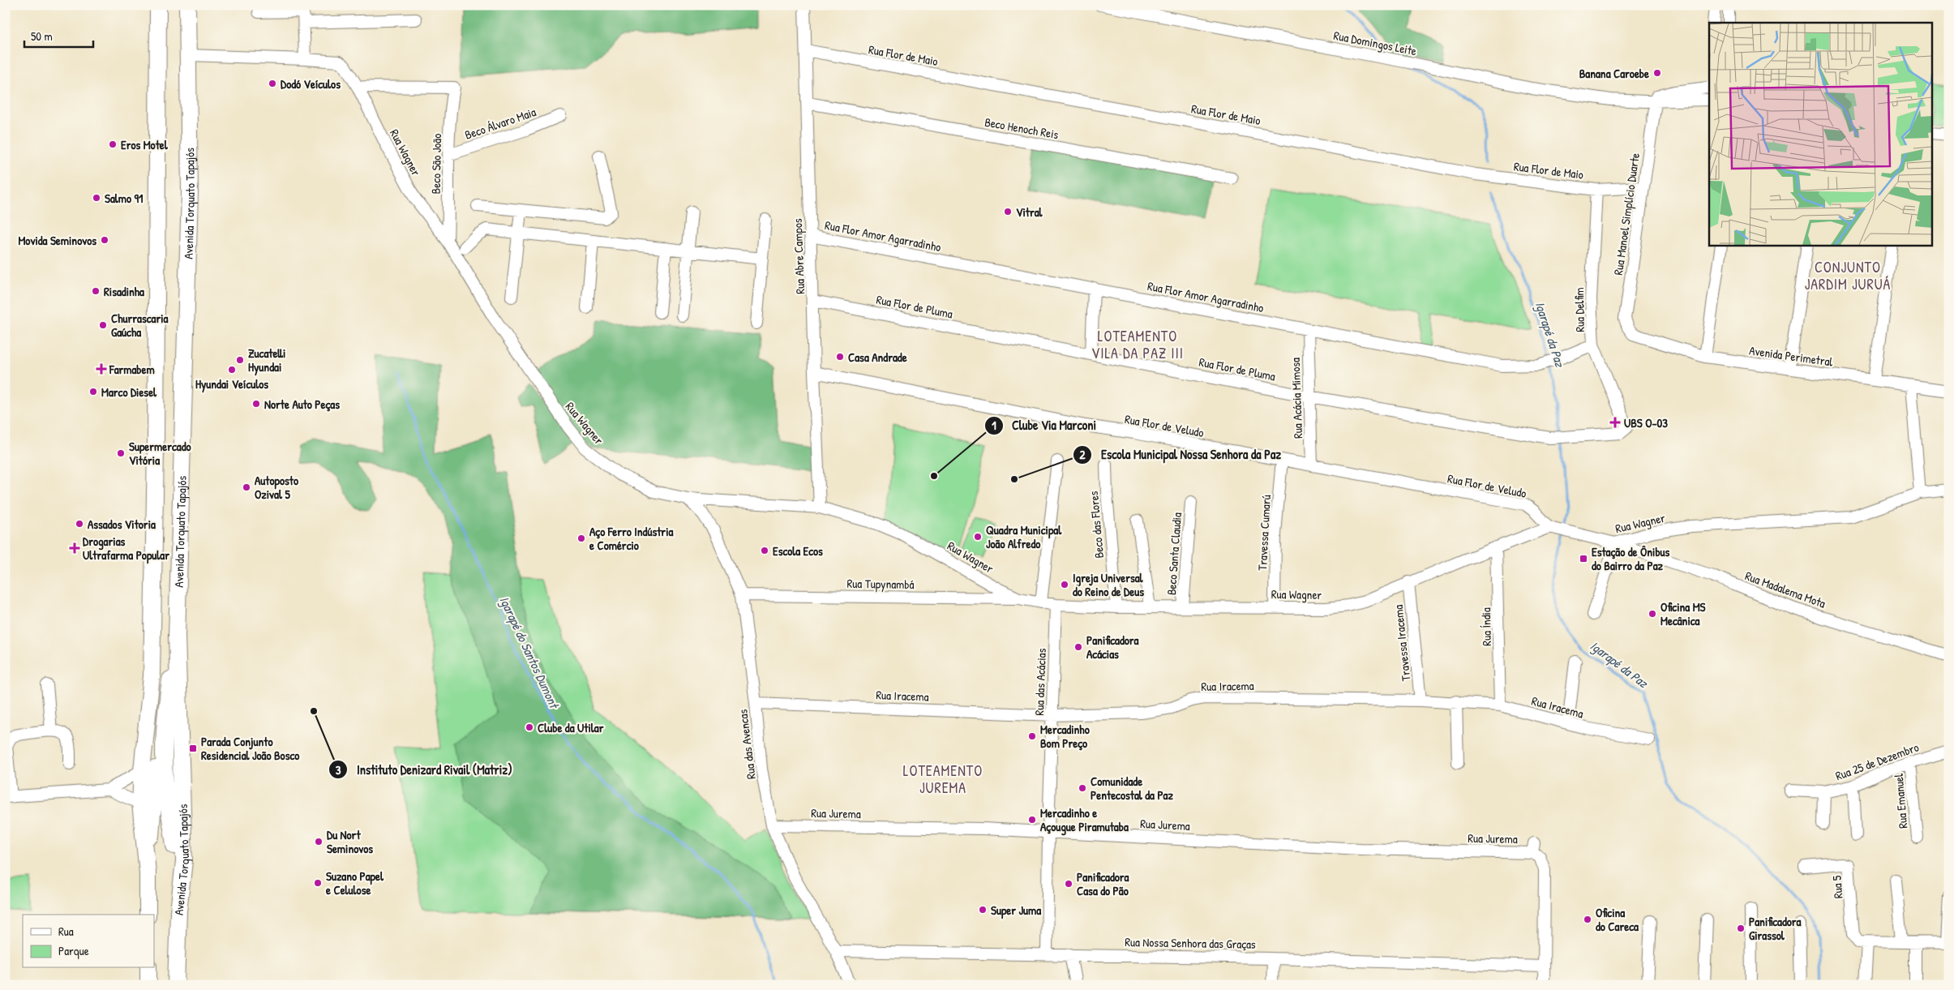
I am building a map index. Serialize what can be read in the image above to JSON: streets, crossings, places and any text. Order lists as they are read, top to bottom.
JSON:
{
  "streets": {
    "highway": ["Avenida Torquato Tapajós"],
    "street": [
      "Rua Domingos Leite",
      "Rua Flor de Maio",
      "Beco Álvaro Maia",
      "Beco Henoch Reis",
      "Rua Wagner",
      "Beco São João",
      "Rua Manoel Simplício Duarte",
      "Rua Flor Amor Agarradinho",
      "Rua Abre Campos",
      "Rua Flor de Pluma",
      "Rua Delfim",
      "Avenida Perimetral",
      "Rua Acácia Mimosa",
      "Rua Flor de Veludo",
      "Beco das Flores",
      "Travessa Cumarú",
      "Beco Santa Claudia",
      "Rua Tupynambá",
      "Rua Madalema Mota",
      "Rua Índia",
      "Travessa Iracema",
      "Rua das Acácias",
      "Rua Iracema",
      "Rua das Avencas",
      "Rua 25 de Dezembro",
      "Rua Emanuel",
      "Rua Jurema",
      "Rua 5",
      "Rua Nossa Senhora das Graças"
    ]
  },
  "crossings": [
    ["Rua Domingos Leite", "Rua Manoel Simplício Duarte"],
    ["Rua Flor de Maio", "Rua Manoel Simplício Duarte"],
    ["Rua Flor de Maio", "Rua Abre Campos"],
    ["Rua Flor de Maio", "Rua Delfim"],
    ["Beco Álvaro Maia", "Beco São João"],
    ["Beco Henoch Reis", "Rua Abre Campos"],
    ["Rua Wagner", "Beco São João"],
    ["Rua Wagner", "Avenida Torquato Tapajós"],
    ["Rua Wagner", "Rua Abre Campos"],
    ["Rua Wagner", "Rua Flor de Veludo"],
    ["Rua Wagner", "Beco das Flores"],
    ["Rua Wagner", "Travessa Cumarú"],
    ["Rua Wagner", "Beco Santa Claudia"],
    ["Rua Wagner", "Rua Tupynambá"],
    ["Rua Wagner", "Rua Madalema Mota"],
    ["Rua Wagner", "Rua Índia"],
    ["Rua Wagner", "Travessa Iracema"],
    ["Rua Wagner", "Rua das Acácias"],
    ["Rua Wagner", "Rua das Avencas"],
    ["Rua Manoel Simplício Duarte", "Avenida Perimetral"],
    ["Rua Flor Amor Agarradinho", "Rua Abre Campos"],
    ["Rua Flor Amor Agarradinho", "Rua Delfim"],
    ["Rua Flor Amor Agarradinho", "Rua Acácia Mimosa"],
    ["Rua Abre Campos", "Rua Flor de Pluma"],
    ["Rua Abre Campos", "Rua Flor de Veludo"],
    ["Rua Flor de Pluma", "Rua Delfim"],
    ["Rua Flor de Pluma", "Rua Acácia Mimosa"],
    ["Rua Acácia Mimosa", "Rua Flor de Veludo"],
    ["Rua Flor de Veludo", "Travessa Cumarú"],
    ["Rua Tupynambá", "Rua das Avencas"],
    ["Rua Índia", "Rua Iracema"],
    ["Travessa Iracema", "Rua Iracema"],
    ["Rua das Acácias", "Rua Iracema"],
    ["Rua das Acácias", "Rua Jurema"],
    ["Rua das Acácias", "Rua Nossa Senhora das Graças"],
    ["Rua Iracema", "Rua das Avencas"],
    ["Rua das Avencas", "Rua Jurema"],
    ["Rua das Avencas", "Rua Nossa Senhora das Graças"],
    ["Rua 25 de Dezembro", "Rua Emanuel"],
    ["Rua Jurema", "Rua Nossa Senhora das Graças"]
  ],
  "districts": ["CONJUNTO JARDIM JURUÁ", "LOTEAMENTO VILA DA PAZ III", "LOTEAMENTO JUREMA"],
  "water": ["Igarapé da Paz", "Igarapé do Santos Dumont"],
  "places": {
    "other": [
      "Banana Caroebe",
      "Dodó Veículos",
      "Eros Motel",
      "Salmo 91",
      "Vitral",
      "Movida Seminovos",
      "Risadinha",
      "Churrascaria Gaúcha",
      "Casa Andrade",
      "Zucatelli Hyundai",
      "Hyundai Veículos",
      "Marco Diesel",
      "Norte Auto Peças",
      "Supermercado Vitória",
      "Clube Via Marconi",
      "Escola Municipal Nossa Senhora da Paz",
      "Autoposto Ozival 5",
      "Assados Vitoria",
      "Quadra Municipal João Alfredo",
      "Aço Ferro Indústria e Comércio",
      "Escola Ecos",
      "Igreja Universal do Reino de Deus",
      "Oficina MS Mecânica",
      "Panificadora Acácias",
      "Instituto Denizard Rivail (Matriz)",
      "Clube da Utilar",
      "Mercadinho Bom Preço",
      "Comunidade Pentecostal da Paz",
      "Mercadinho e Açougue Piramutaba",
      "Du Nort Seminovos",
      "Suzano Papel e Celulose",
      "Panificadora Casa do Pão",
      "Super Juma",
      "Oficina do Careca",
      "Panificadora Girassol"
    ],
    "health": ["Farmabem", "UBS O-03", "Drogarias Ultrafarma Popular"],
    "transit": ["Estação de Ônibus do Bairro da Paz", "Parada Conjunto Residencial João Bosco"]
  },
  "legend": ["Rua", "Parque"],
  "scale_bar": "50 m"
}
